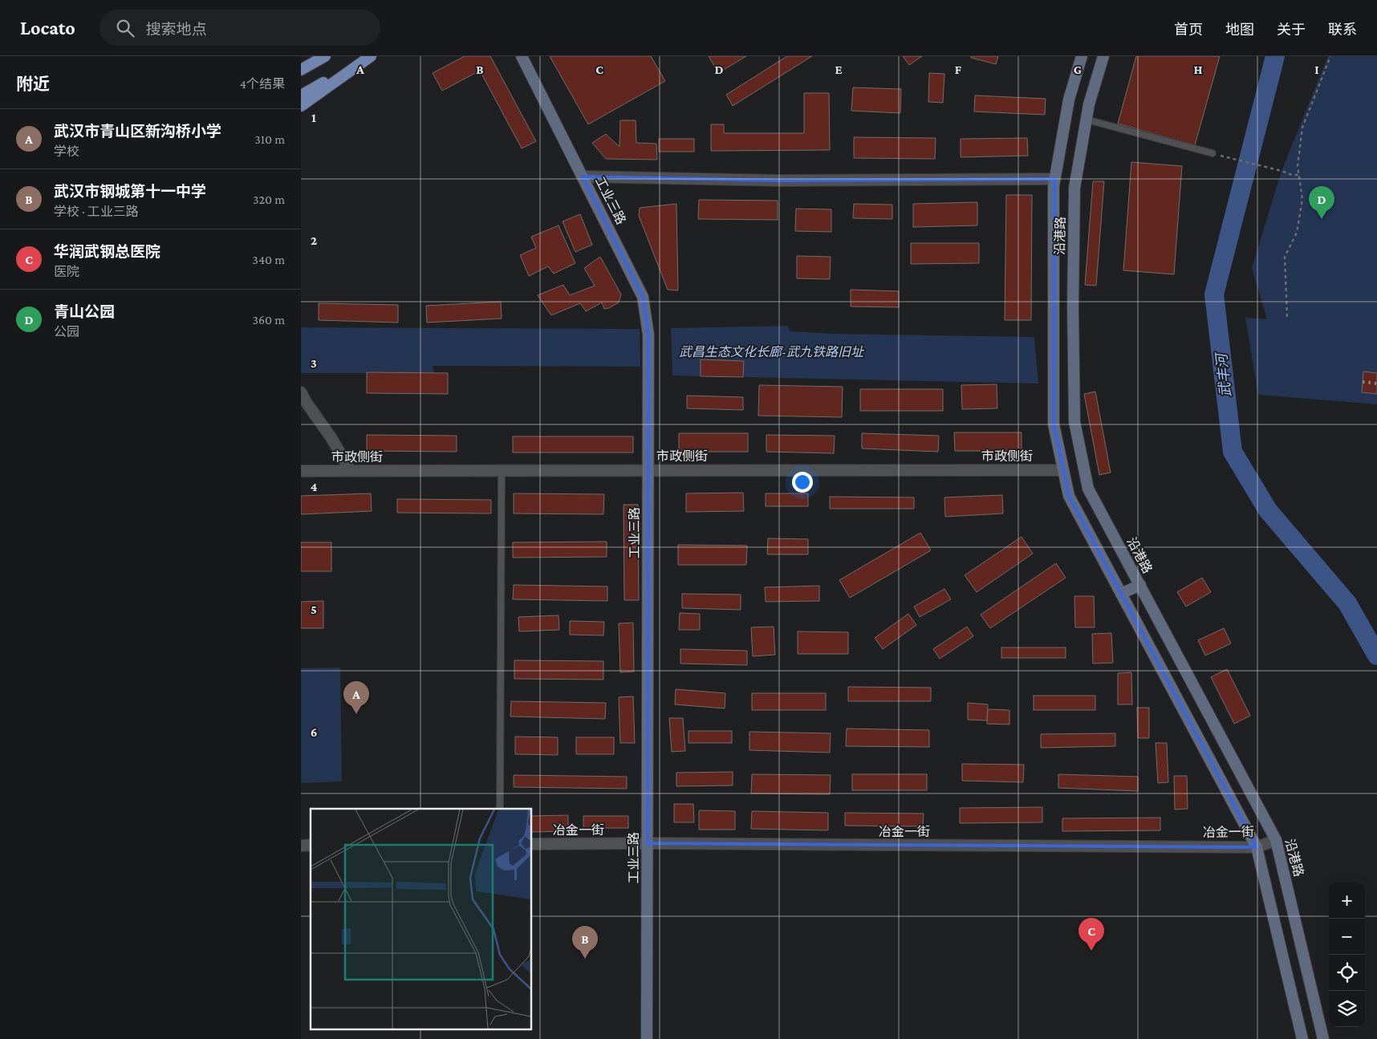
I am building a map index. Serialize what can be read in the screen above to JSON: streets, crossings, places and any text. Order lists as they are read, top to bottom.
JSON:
{
  "streets": {
    "main road": ["工业三路", "沿港路"],
    "street": ["市政侧街", "冶金一街"]
  },
  "crossings": [
    ["工业三路", "市政侧街"],
    ["工业三路", "冶金一街"],
    ["沿港路", "市政侧街"],
    ["沿港路", "冶金一街"]
  ],
  "water": ["武丰河"],
  "parks": ["武昌生态文化长廊-武九铁路旧址"],
  "page": {
    "header": "Locato",
    "search": "搜索地点",
    "nav": [
      "首页",
      "地图",
      "关于",
      "联系"
    ],
    "heading": ["附近", "4个结果"],
    "list": [
      {
        "mark": "A",
        "name": "武汉市青山区新沟桥小学",
        "note": "学校",
        "value": "310 m"
      },
      {
        "mark": "B",
        "name": "武汉市钢城第十一中学",
        "note": "学校 · 工业三路",
        "value": "320 m"
      },
      {
        "mark": "C",
        "name": "华润武钢总医院",
        "note": "医院",
        "value": "340 m"
      },
      {
        "mark": "D",
        "name": "青山公园",
        "note": "公园",
        "value": "360 m"
      }
    ],
    "pins": [
      "D",
      "A",
      "C",
      "B"
    ],
    "map_buttons": ["+", "−"]
  },
  "grid": {
    "columns": [
      "A",
      "B",
      "C",
      "D",
      "E",
      "F",
      "G",
      "H",
      "I"
    ],
    "rows": [
      "1",
      "2",
      "3",
      "4",
      "5",
      "6"
    ]
  }
}
